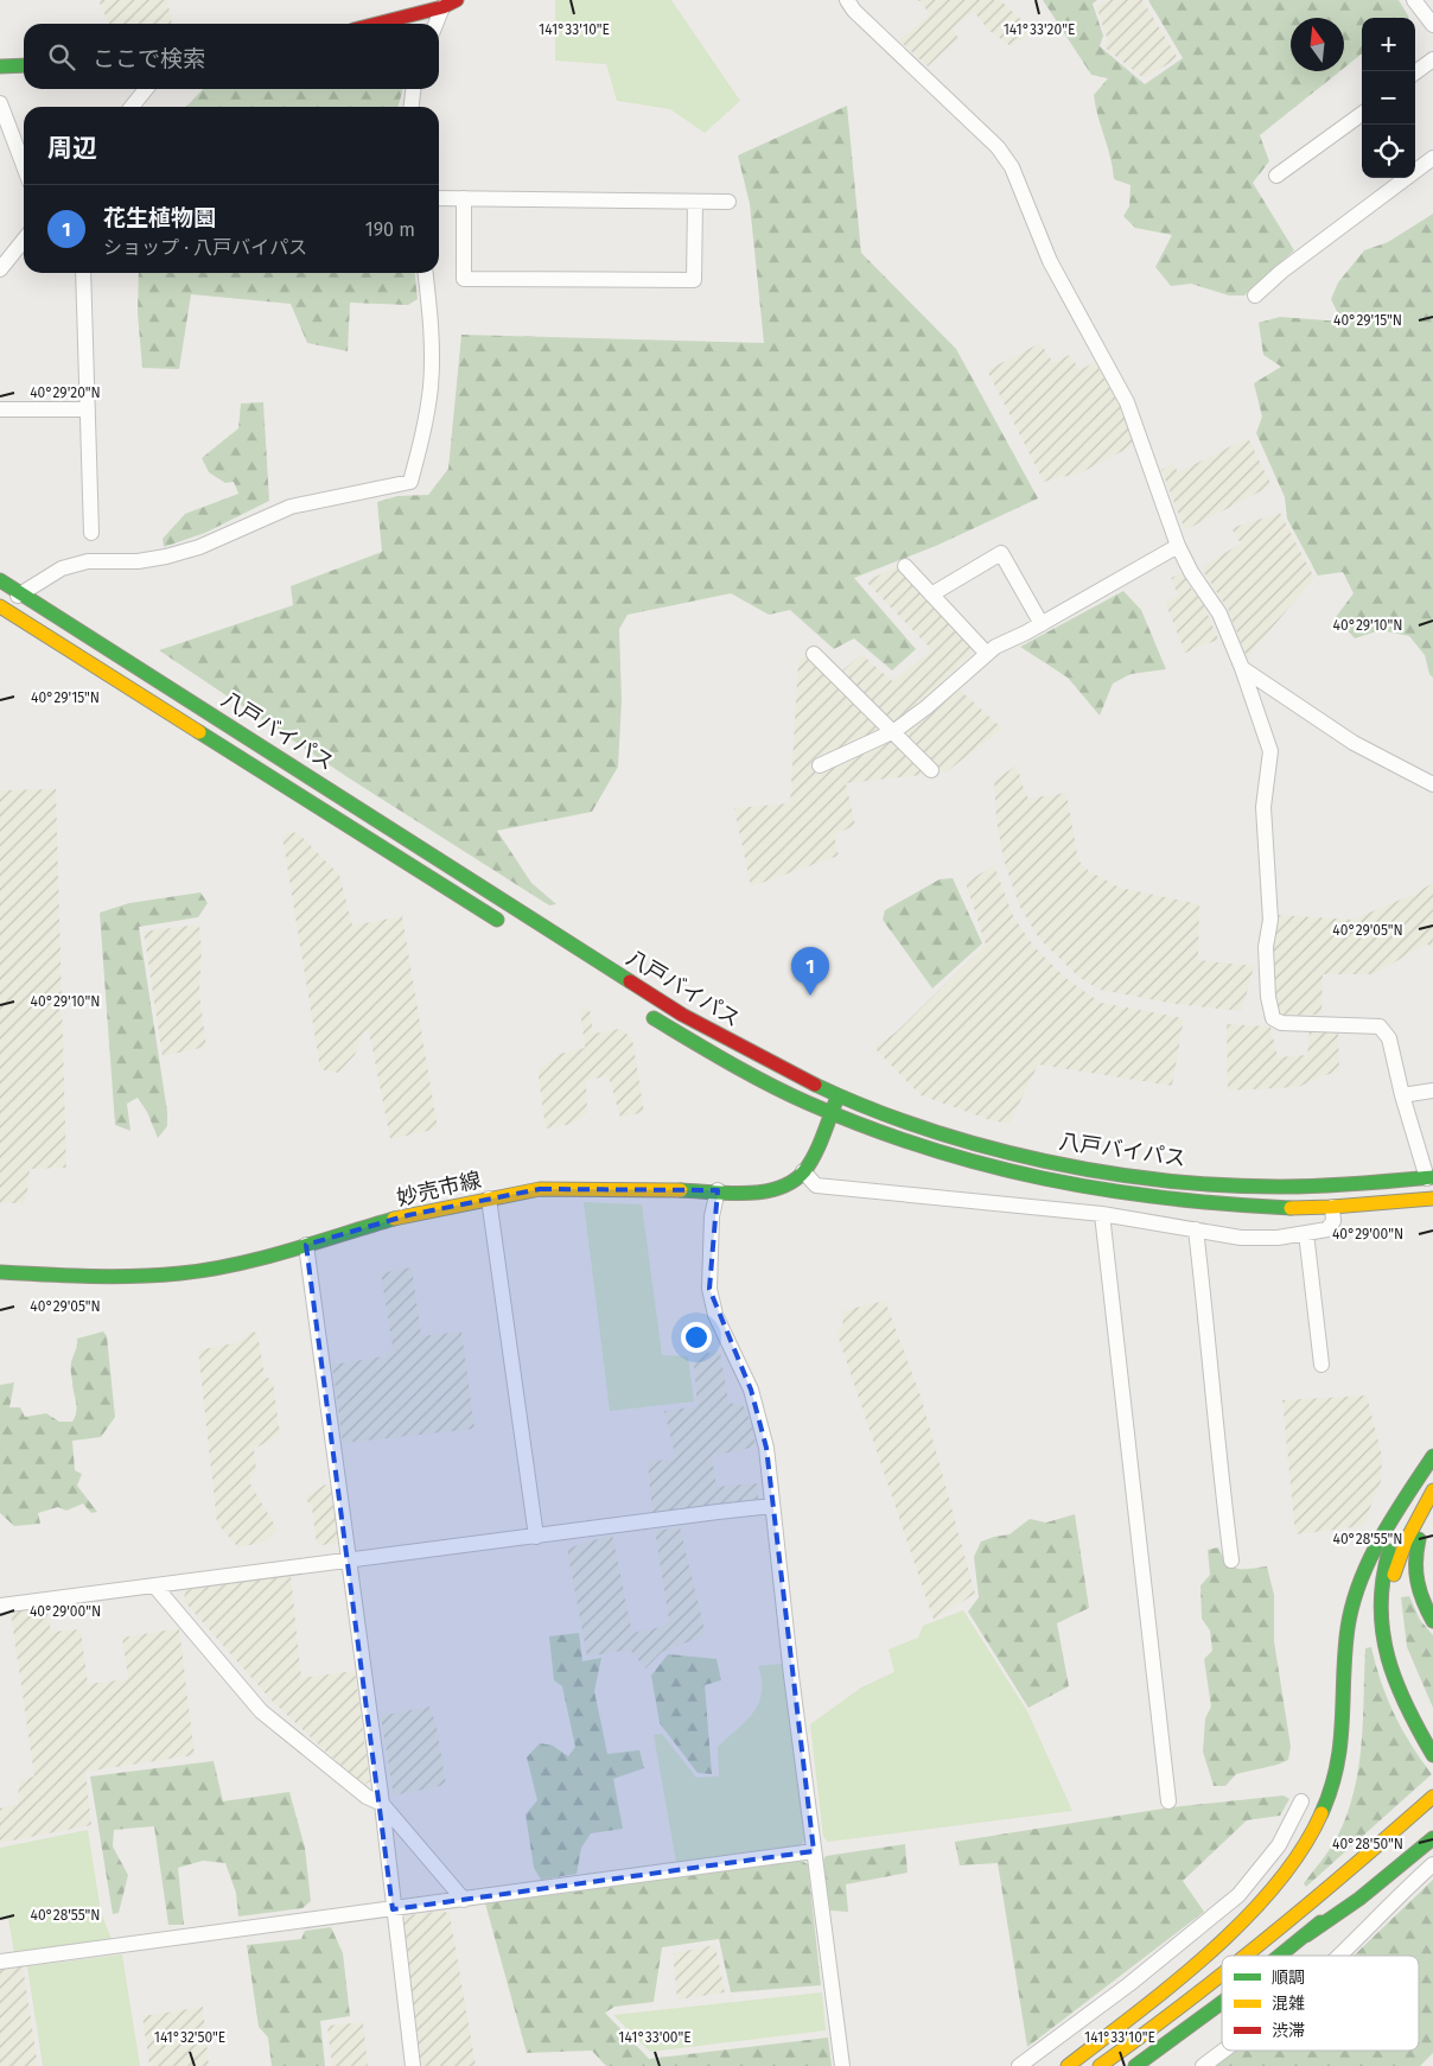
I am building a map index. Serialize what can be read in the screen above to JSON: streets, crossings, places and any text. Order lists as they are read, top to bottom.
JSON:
{
  "streets": {
    "main road": ["八戸バイパス", "妙売市線"]
  },
  "crossings": [
    ["八戸バイパス", "妙売市線"]
  ],
  "legend": ["順調", "混雑", "渋滞"],
  "north": "top",
  "page": {
    "map_buttons": ["+", "−"],
    "search": "ここで検索",
    "heading": "周辺",
    "list": [
      {
        "mark": "1",
        "name": "花生植物園",
        "note": "ショップ · 八戸バイパス",
        "value": "190 m"
      }
    ],
    "pins": "1"
  },
  "coordinates": [
    "141°33'10\"E",
    "141°33'20\"E",
    "40°29'15\"N",
    "40°29'20\"N",
    "40°29'10\"N",
    "40°29'05\"N",
    "40°29'00\"N",
    "40°28'55\"N",
    "40°28'50\"N",
    "141°32'50\"E",
    "141°33'00\"E"
  ]
}
